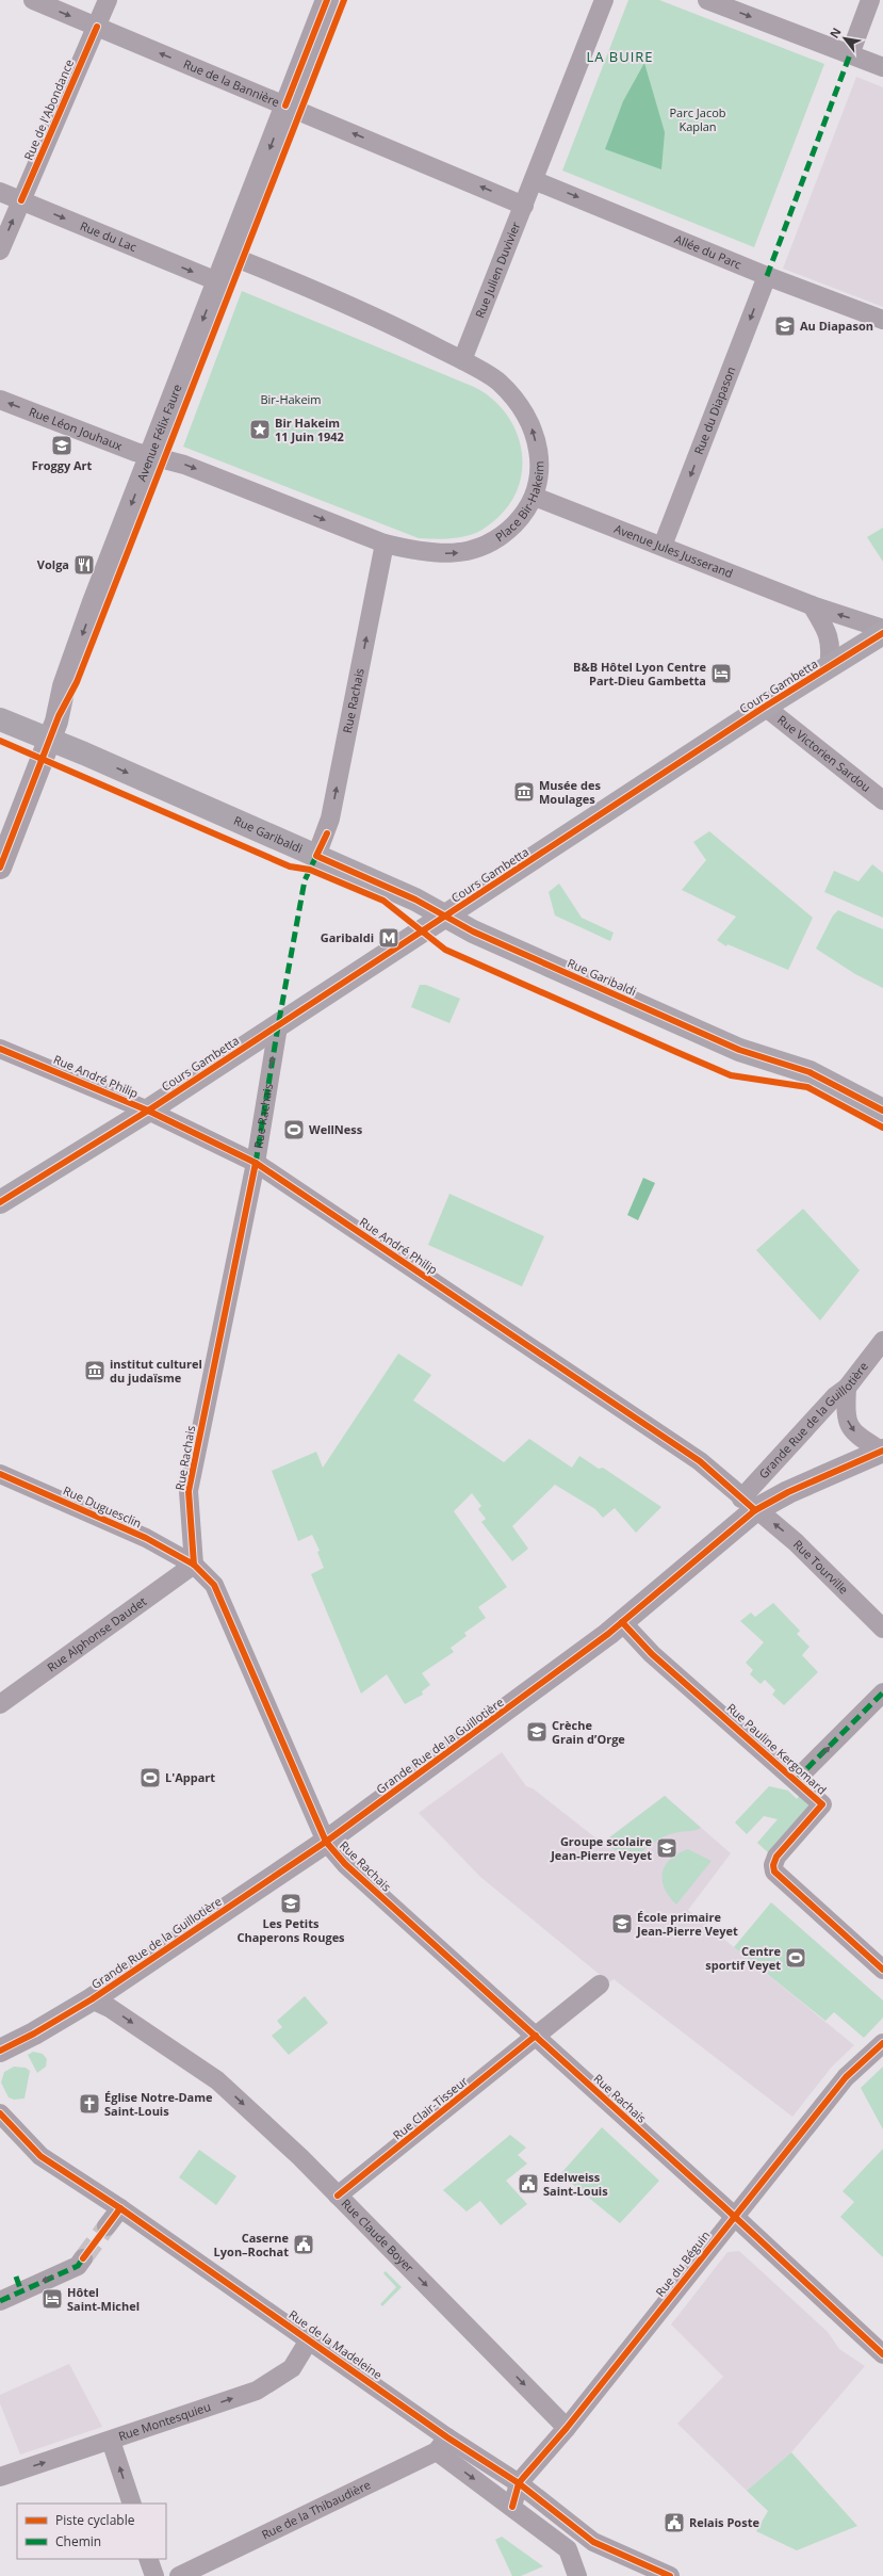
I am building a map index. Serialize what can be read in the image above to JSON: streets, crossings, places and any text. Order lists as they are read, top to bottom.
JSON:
{
  "streets": {
    "main road": [
      "Avenue Félix Faure",
      "Cours Gambetta",
      "Rue Garibaldi",
      "Grande Rue de la Guillotière"
    ],
    "street": [
      "Rue de la Bannière",
      "Rue de l'Abondance",
      "Rue du Lac",
      "Allée du Parc",
      "Rue Julien Duvivier",
      "Rue du Diapason",
      "Rue Léon Jouhaux",
      "Place Bir-Hakeim",
      "Avenue Jules Jusserand",
      "Rue Rachais",
      "Rue Victorien Sardou",
      "Rue André Philip",
      "Rue Duguesclin",
      "Rue Tourville",
      "Rue Alphonse Daudet",
      "Rue Pauline Kergomard",
      "Rue Clair-Tisseur",
      "Rue Claude Boyer",
      "Rue du Béguin",
      "Rue de la Madeleine",
      "Rue Montesquieu",
      "Rue de la Thibaudière"
    ]
  },
  "crossings": [
    ["Rue de la Bannière", "Rue de l'Abondance"],
    ["Rue de la Bannière", "Rue Julien Duvivier"],
    ["Rue de la Bannière", "Avenue Félix Faure"],
    ["Rue de l'Abondance", "Rue du Lac"],
    ["Rue du Lac", "Avenue Félix Faure"],
    ["Allée du Parc", "Rue Julien Duvivier"],
    ["Allée du Parc", "Rue du Diapason"],
    ["Rue Julien Duvivier", "Place Bir-Hakeim"],
    ["Rue du Diapason", "Avenue Jules Jusserand"],
    ["Rue Léon Jouhaux", "Avenue Félix Faure"],
    ["Rue Léon Jouhaux", "Place Bir-Hakeim"],
    ["Avenue Félix Faure", "Place Bir-Hakeim"],
    ["Avenue Félix Faure", "Rue Garibaldi"],
    ["Place Bir-Hakeim", "Avenue Jules Jusserand"],
    ["Place Bir-Hakeim", "Rue Rachais"],
    ["Cours Gambetta", "Rue Rachais"],
    ["Cours Gambetta", "Rue Victorien Sardou"],
    ["Cours Gambetta", "Rue Garibaldi"],
    ["Cours Gambetta", "Rue André Philip"],
    ["Rue Rachais", "Rue Garibaldi"],
    ["Rue Rachais", "Rue André Philip"],
    ["Rue Rachais", "Grande Rue de la Guillotière"],
    ["Rue Rachais", "Rue Duguesclin"],
    ["Rue Rachais", "Rue Alphonse Daudet"],
    ["Rue Rachais", "Rue Clair-Tisseur"],
    ["Rue Rachais", "Rue du Béguin"],
    ["Rue André Philip", "Grande Rue de la Guillotière"],
    ["Rue André Philip", "Rue Tourville"],
    ["Grande Rue de la Guillotière", "Rue Tourville"],
    ["Grande Rue de la Guillotière", "Rue Pauline Kergomard"],
    ["Grande Rue de la Guillotière", "Rue Claude Boyer"],
    ["Rue Duguesclin", "Rue Alphonse Daudet"],
    ["Rue Clair-Tisseur", "Rue Claude Boyer"],
    ["Rue Claude Boyer", "Rue du Béguin"],
    ["Rue du Béguin", "Rue de la Madeleine"],
    ["Rue de la Madeleine", "Rue Montesquieu"],
    ["Rue de la Madeleine", "Rue de la Thibaudière"]
  ],
  "one_way": [
    "Rue du Lac",
    "Allée du Parc",
    "Rue du Diapason",
    "Rue Léon Jouhaux",
    "Avenue Félix Faure",
    "Rue Tourville",
    "Rue Claude Boyer",
    "Rue Montesquieu"
  ],
  "districts": ["LA BUIRE"],
  "parks": ["Parc Jacob Kaplan", "Bir-Hakeim"],
  "places": {
    "school or university": [
      "Au Diapason",
      "Froggy Art",
      "Crèche Grain d’Orge",
      "Groupe scolaire Jean-Pierre Veyet",
      "Les Petits Chaperons Rouges",
      "École primaire Jean-Pierre Veyet"
    ],
    "place": ["Bir Hakeim 11 Juin 1942"],
    "restaurant": ["Volga"],
    "hotel": ["B&B Hôtel Lyon Centre Part-Dieu Gambetta", "Hôtel Saint-Michel"],
    "museum": ["Musée des Moulages", "institut culturel du judaïsme"],
    "metro station": ["Garibaldi"],
    "sports": ["WellNess", "L'Appart", "Centre sportif Veyet"],
    "church": ["Église Notre-Dame Saint-Louis"],
    "public building": ["Edelweiss Saint-Louis", "Caserne Lyon–Rochat", "Relais Poste"]
  },
  "legend": ["Piste cyclable", "Chemin"],
  "north": "top left"
}
